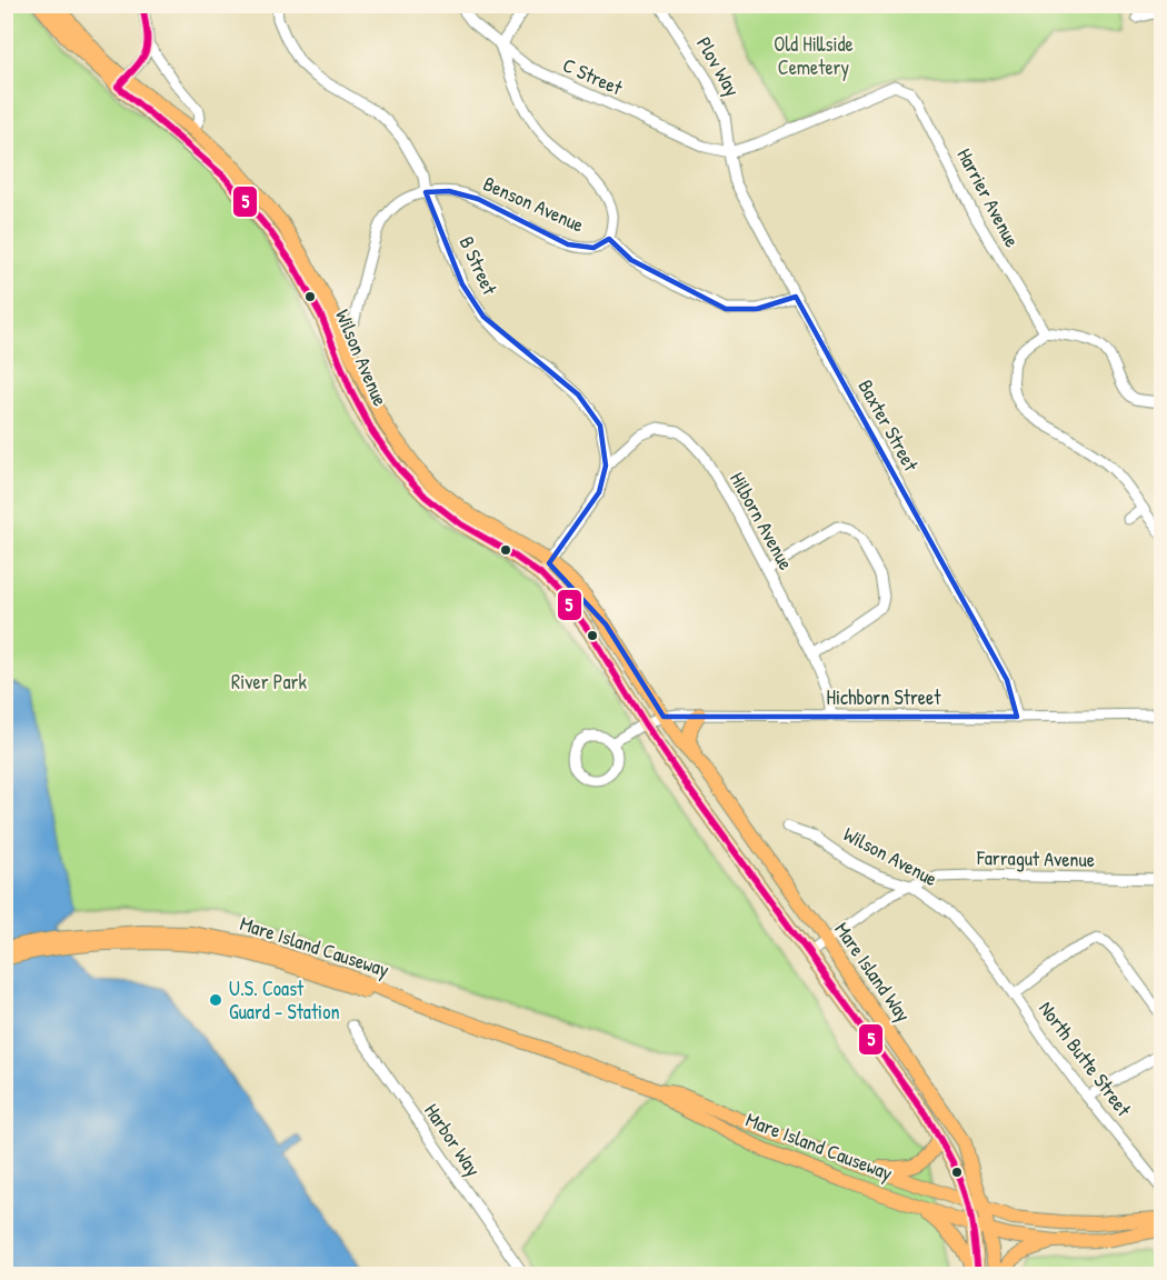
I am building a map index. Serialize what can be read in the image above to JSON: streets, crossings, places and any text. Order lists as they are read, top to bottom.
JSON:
{
  "streets": {
    "main road": ["Wilson Avenue", "Mare Island Causeway", "Mare Island Way"],
    "street": [
      "Plov Way",
      "C Street",
      "Harrier Avenue",
      "Benson Avenue",
      "B Street",
      "Baxter Street",
      "Hilborn Avenue",
      "Hichborn Street",
      "Farragut Avenue",
      "North Butte Street",
      "Harbor Way"
    ]
  },
  "crossings": [
    ["Plov Way", "C Street"],
    ["Plov Way", "Harrier Avenue"],
    ["Plov Way", "Baxter Street"],
    ["C Street", "Harrier Avenue"],
    ["C Street", "Benson Avenue"],
    ["C Street", "Baxter Street"],
    ["Harrier Avenue", "Baxter Street"],
    ["Benson Avenue", "B Street"],
    ["Benson Avenue", "Wilson Avenue"],
    ["B Street", "Wilson Avenue"],
    ["B Street", "Hilborn Avenue"],
    ["Wilson Avenue", "Hichborn Street"],
    ["Wilson Avenue", "Farragut Avenue"],
    ["Wilson Avenue", "Mare Island Way"],
    ["Wilson Avenue", "North Butte Street"],
    ["Baxter Street", "Hichborn Street"],
    ["Hilborn Avenue", "Hichborn Street"],
    ["Hichborn Street", "Mare Island Way"],
    ["Farragut Avenue", "Mare Island Way"],
    ["Mare Island Causeway", "Mare Island Way"]
  ],
  "parks": ["Old Hillside Cemetery", "River Park"],
  "places": ["U.S. Coast Guard - Station"],
  "lines": ["transit line 5"]
}
